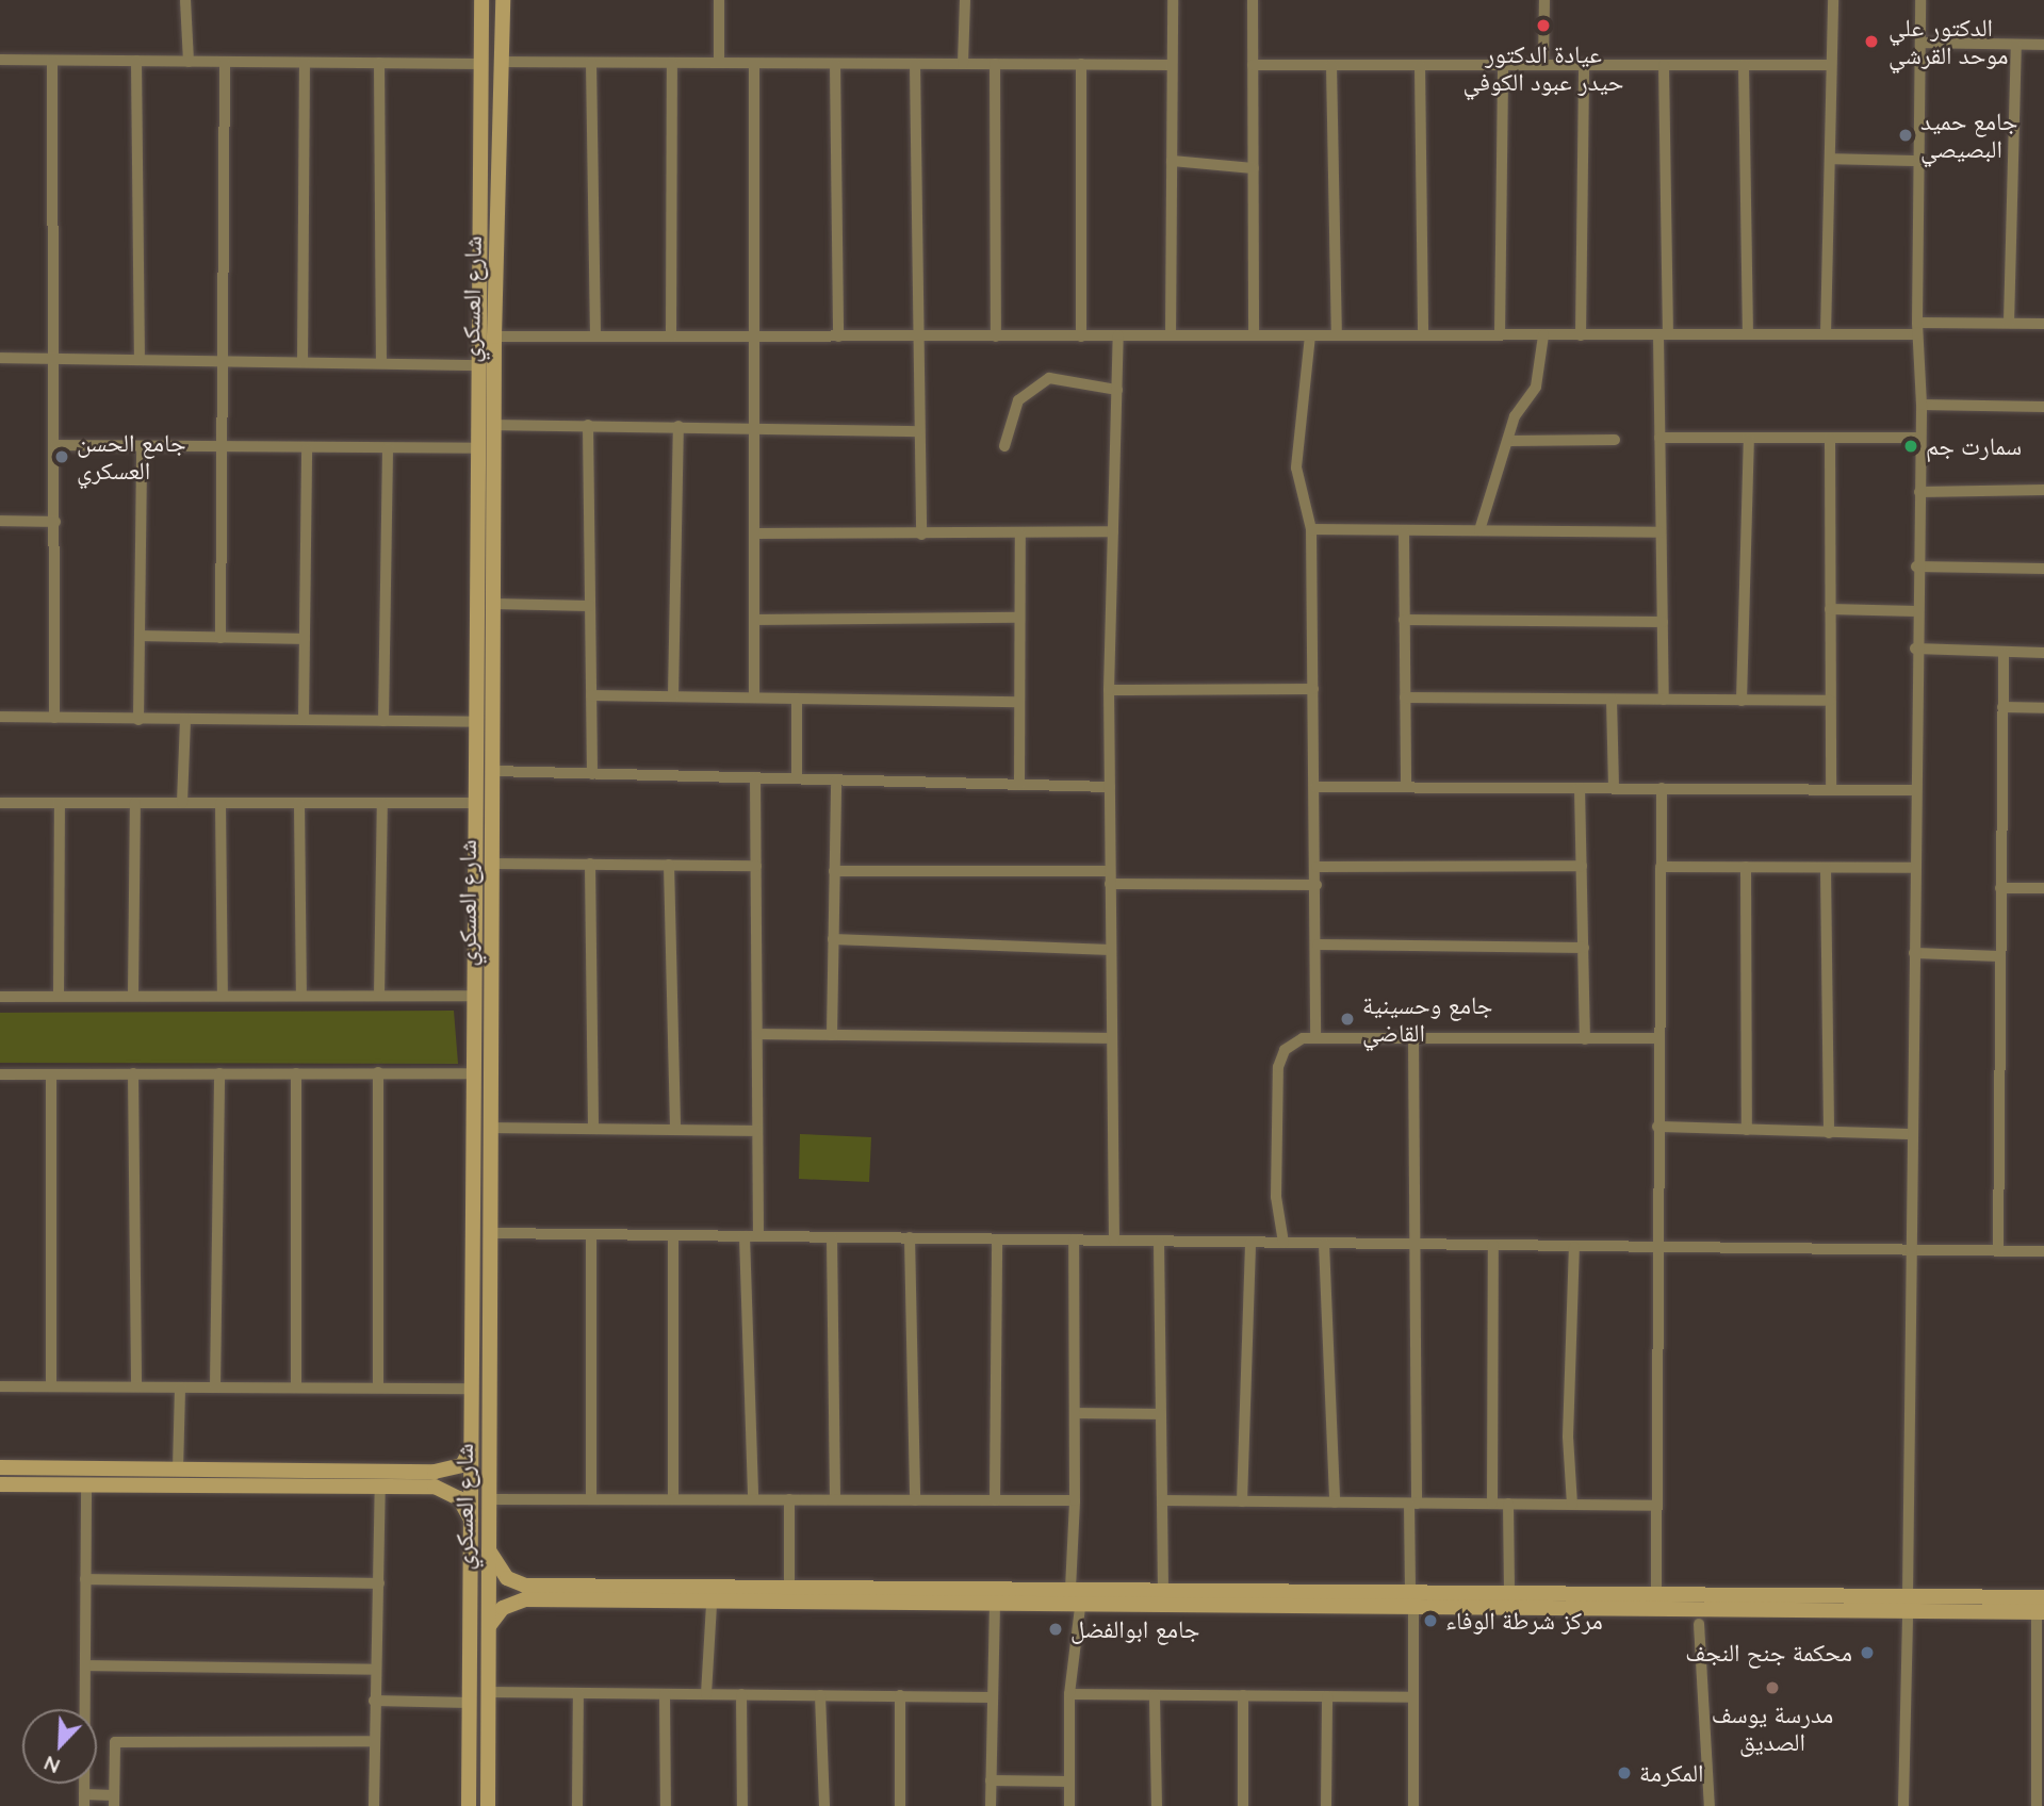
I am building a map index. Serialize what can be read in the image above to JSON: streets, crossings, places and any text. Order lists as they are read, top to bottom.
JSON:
{
  "streets": {
    "street": ["شارع العسكري"]
  },
  "places": [
    "عيادة الدكتور حيدر عبود الكوفي",
    "الدكتور علي موحد القرشي",
    "جامع حميد البصيصي",
    "سمارت جم",
    "جامع الحسن العسكري",
    "جامع وحسينية القاضي",
    "مركز شرطة الوفاء",
    "جامع ابوالفضل",
    "محكمة جنح النجف",
    "مدرسة يوسف الصديق",
    "المكرمة"
  ],
  "north": "bottom left"
}
